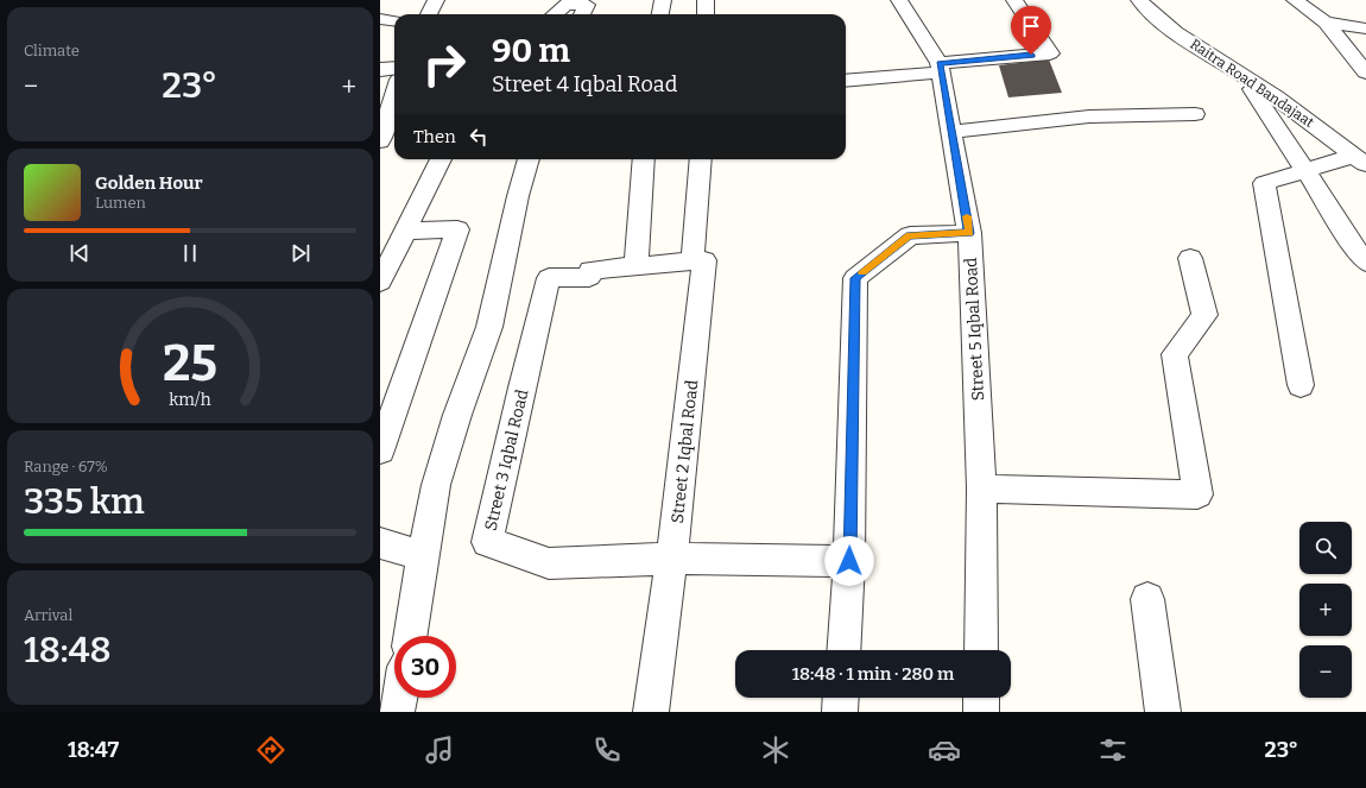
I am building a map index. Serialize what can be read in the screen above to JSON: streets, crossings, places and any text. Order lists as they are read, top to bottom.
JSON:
{
  "streets": {
    "street": [
      "Raitra Road Bandajaat",
      "Street 5 Iqbal Road",
      "Street 2 Iqbal Road",
      "Street 3 Iqbal Road"
    ]
  },
  "crossings": [
    ["Street 2 Iqbal Road", "Street 3 Iqbal Road"]
  ],
  "page": {
    "tile": [
      "Climate",
      ["Range · 67%", "335 km"],
      ["Arrival", "18:48"]
    ],
    "turn": ["90 m", "Street 4 Iqbal Road"],
    "heat": ["−", "23°", "+"],
    "then": "Then",
    "song": ["Golden Hour", "Lumen"],
    "map_buttons": ["+", "−"],
    "limit": "30",
    "trip": "18:48 · 1 min · 280 m",
    "tabs": ["18:47", "23°"],
    "gauge": ["25", "km/h"]
  }
}
